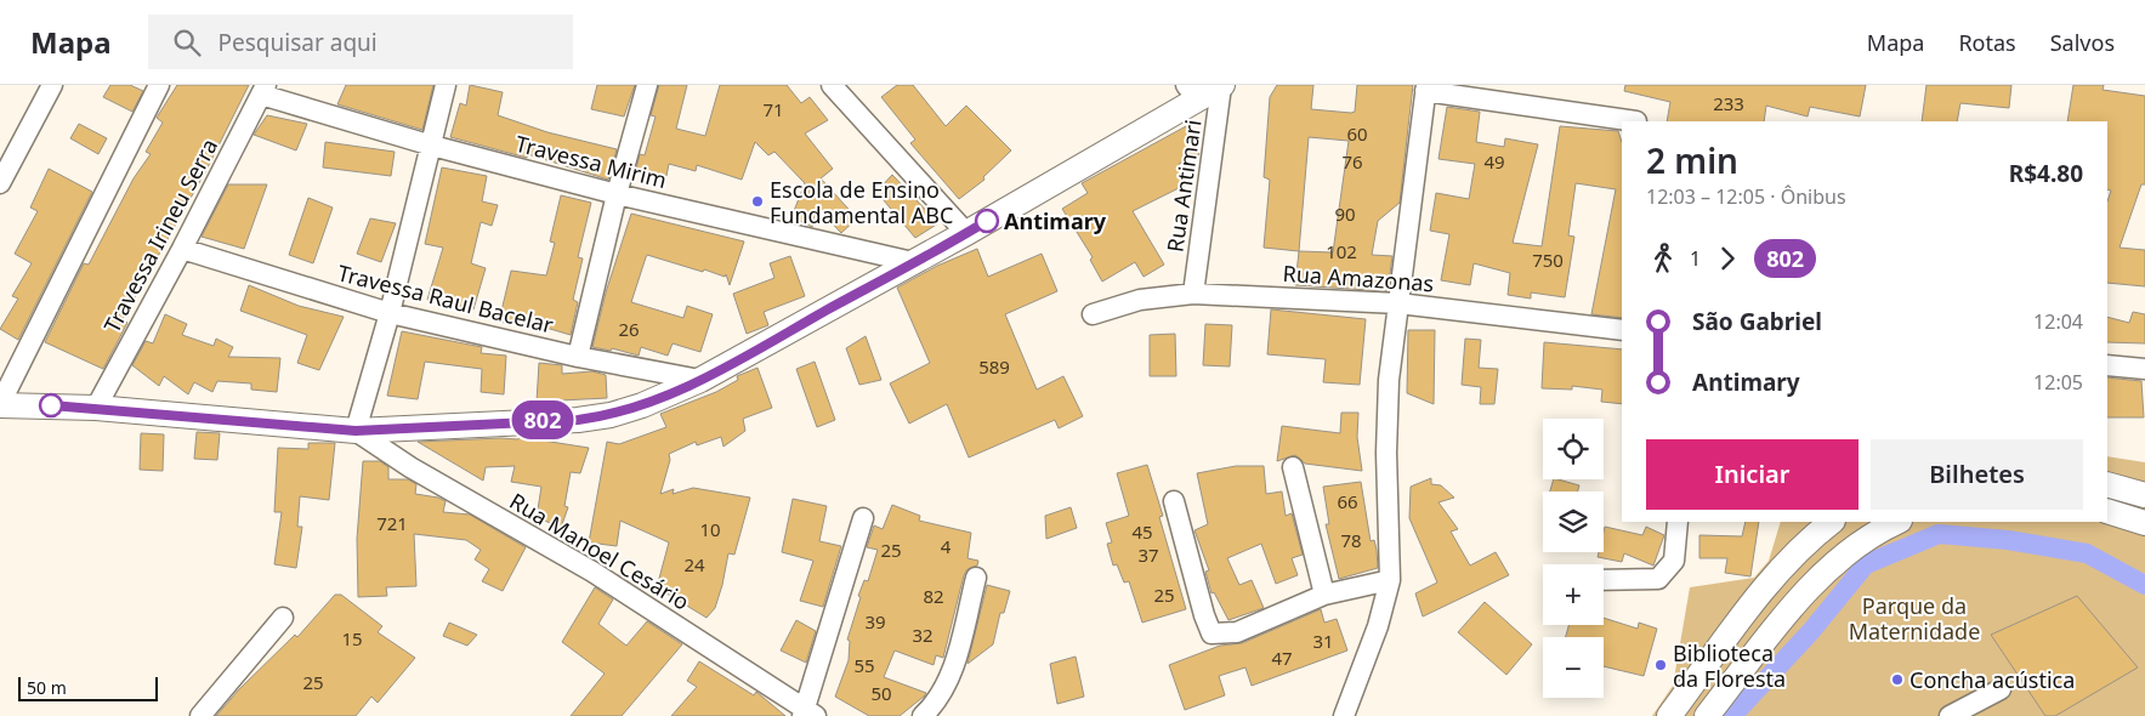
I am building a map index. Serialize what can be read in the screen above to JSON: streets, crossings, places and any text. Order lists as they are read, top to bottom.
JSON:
{
  "streets": {
    "street": [
      "Travessa Mirim",
      "Rua Antimari",
      "Travessa Irineu Serra",
      "Rua Amazonas",
      "Travessa Raul Bacelar",
      "Rua Manoel Cesário"
    ]
  },
  "crossings": [
    ["Travessa Mirim", "Travessa Irineu Serra"],
    ["Rua Antimari", "Rua Amazonas"],
    ["Travessa Irineu Serra", "Travessa Raul Bacelar"]
  ],
  "parks": ["Parque da Maternidade"],
  "places": [
    "Escola de Ensino Fundamental ABC",
    "Antimary",
    "Biblioteca da Floresta",
    "Concha acústica"
  ],
  "lines": ["bus line 802"],
  "house_numbers": [
    "233",
    "71",
    "60",
    "76",
    "49",
    "90",
    "102",
    "750",
    "26",
    "589",
    "66",
    "721",
    "10",
    "45",
    "78",
    "4",
    "25",
    "37",
    "24",
    "25",
    "82",
    "39",
    "32",
    "15",
    "31",
    "47",
    "55",
    "25",
    "50"
  ],
  "scale_bar": "50 m",
  "page": {
    "header": "Mapa",
    "search": "Pesquisar aqui",
    "nav": ["Mapa", "Rotas", "Salvos"],
    "on_map": "802",
    "heading": ["2 min", "12:03 – 12:05 · Ônibus", "R$4.80"],
    "legs": ["1", "802"],
    "list": [
      {
        "name": "São Gabriel",
        "value": "12:04"
      },
      {
        "name": "Antimary",
        "value": "12:05"
      }
    ],
    "map_buttons": ["+", "−"],
    "buttons": ["Iniciar", "Bilhetes"],
    "scale": "50 m"
  }
}
